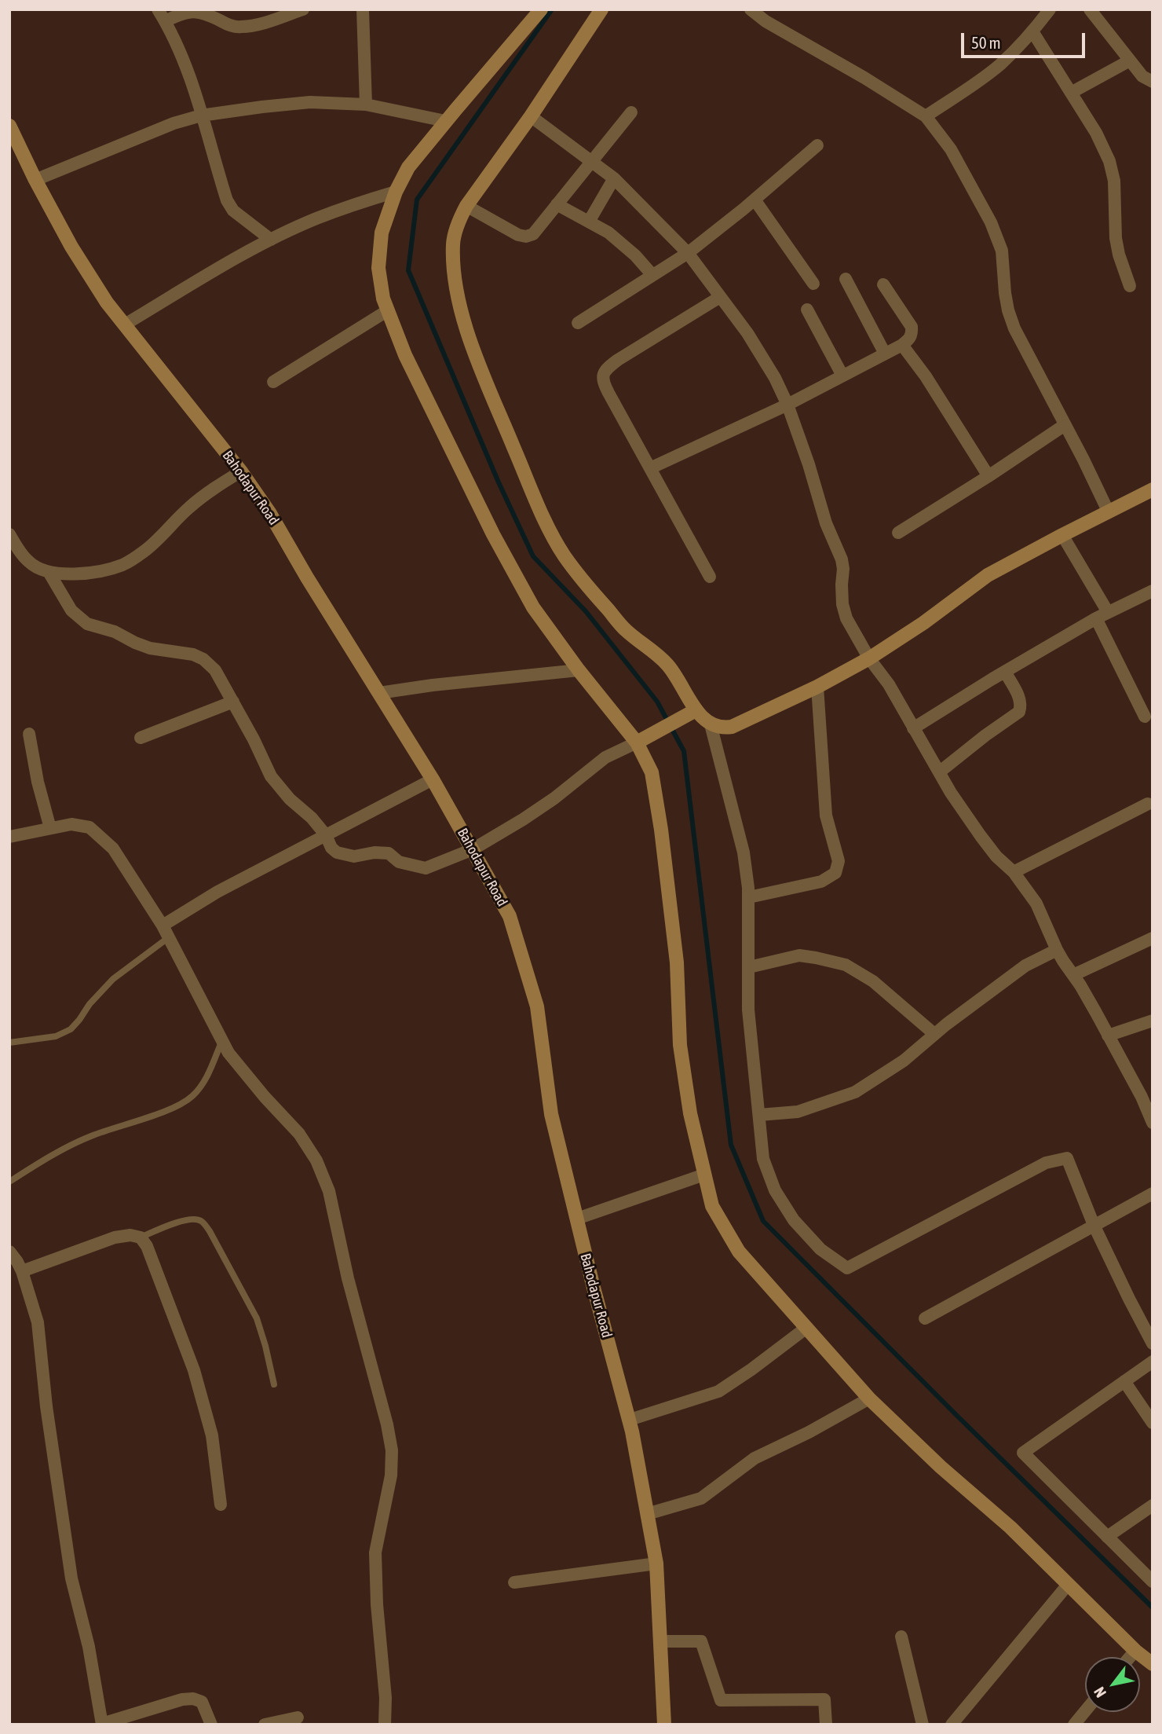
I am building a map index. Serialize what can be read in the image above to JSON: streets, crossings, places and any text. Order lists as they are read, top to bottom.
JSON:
{
  "streets": {
    "street": ["Bahodapur Road"]
  },
  "scale_bar": "50 m",
  "north": "bottom left"
}
